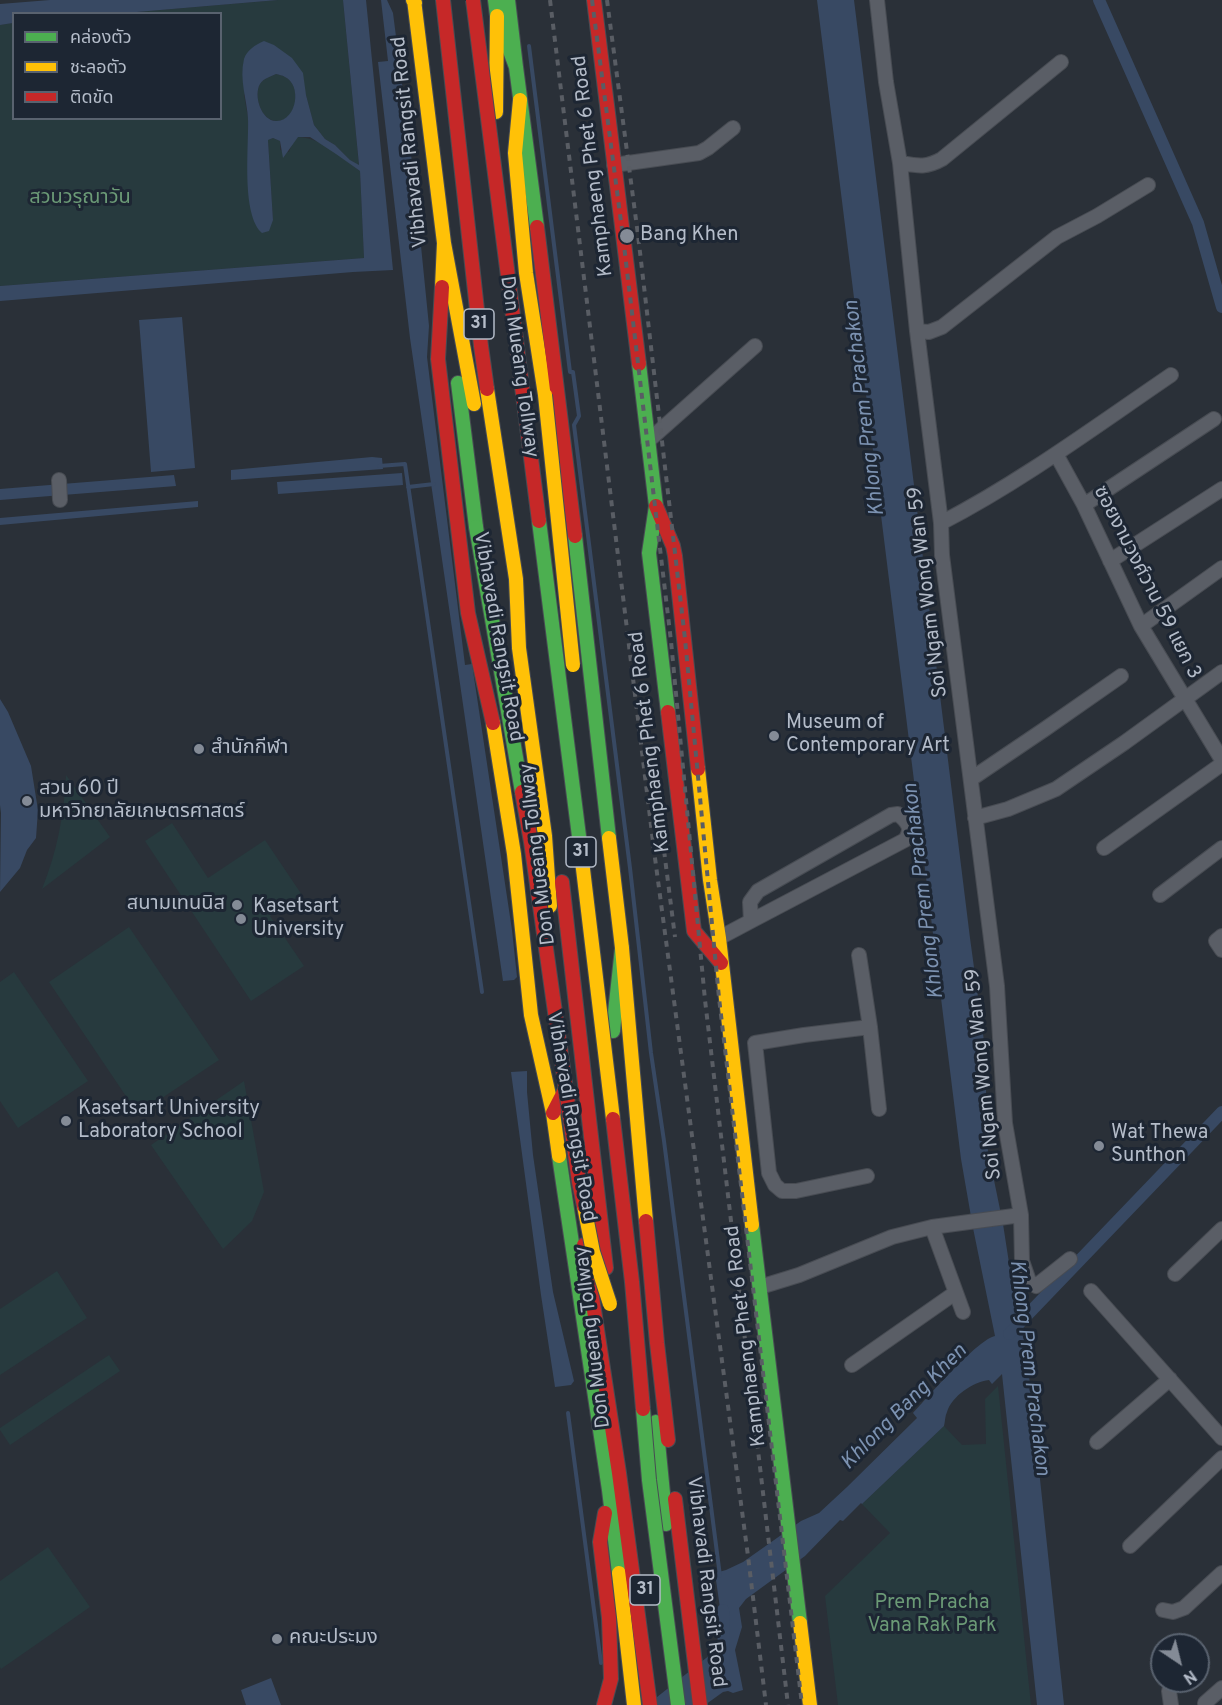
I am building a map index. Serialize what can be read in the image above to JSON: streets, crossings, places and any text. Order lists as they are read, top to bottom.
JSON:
{
  "streets": {
    "main road": [
      "Vibhavadi Rangsit Road",
      "Kamphaeng Phet 6 Road",
      "31",
      "Don Mueang Tollway"
    ],
    "street": ["ซอยงามวงศ์วาน 59 แยก 3", "Soi Ngam Wong Wan 59"]
  },
  "water": ["Khlong Prem Prachakon", "Khlong Bang Khen"],
  "parks": ["สวนวรุณาวัน", "Prem Pracha Vana Rak Park"],
  "places": [
    "Bang Khen",
    "Museum of Contemporary Art",
    "สำนักกีฬา",
    "สวน 60 ปี มหาวิทยาลัยเกษตรศาสตร์",
    "สนามเทนนิส",
    "Kasetsart University",
    "Kasetsart University Laboratory School",
    "Wat Thewa Sunthon",
    "คณะประมง"
  ],
  "legend": ["คล่องตัว", "ชะลอตัว", "ติดขัด"],
  "north": "bottom right"
}
